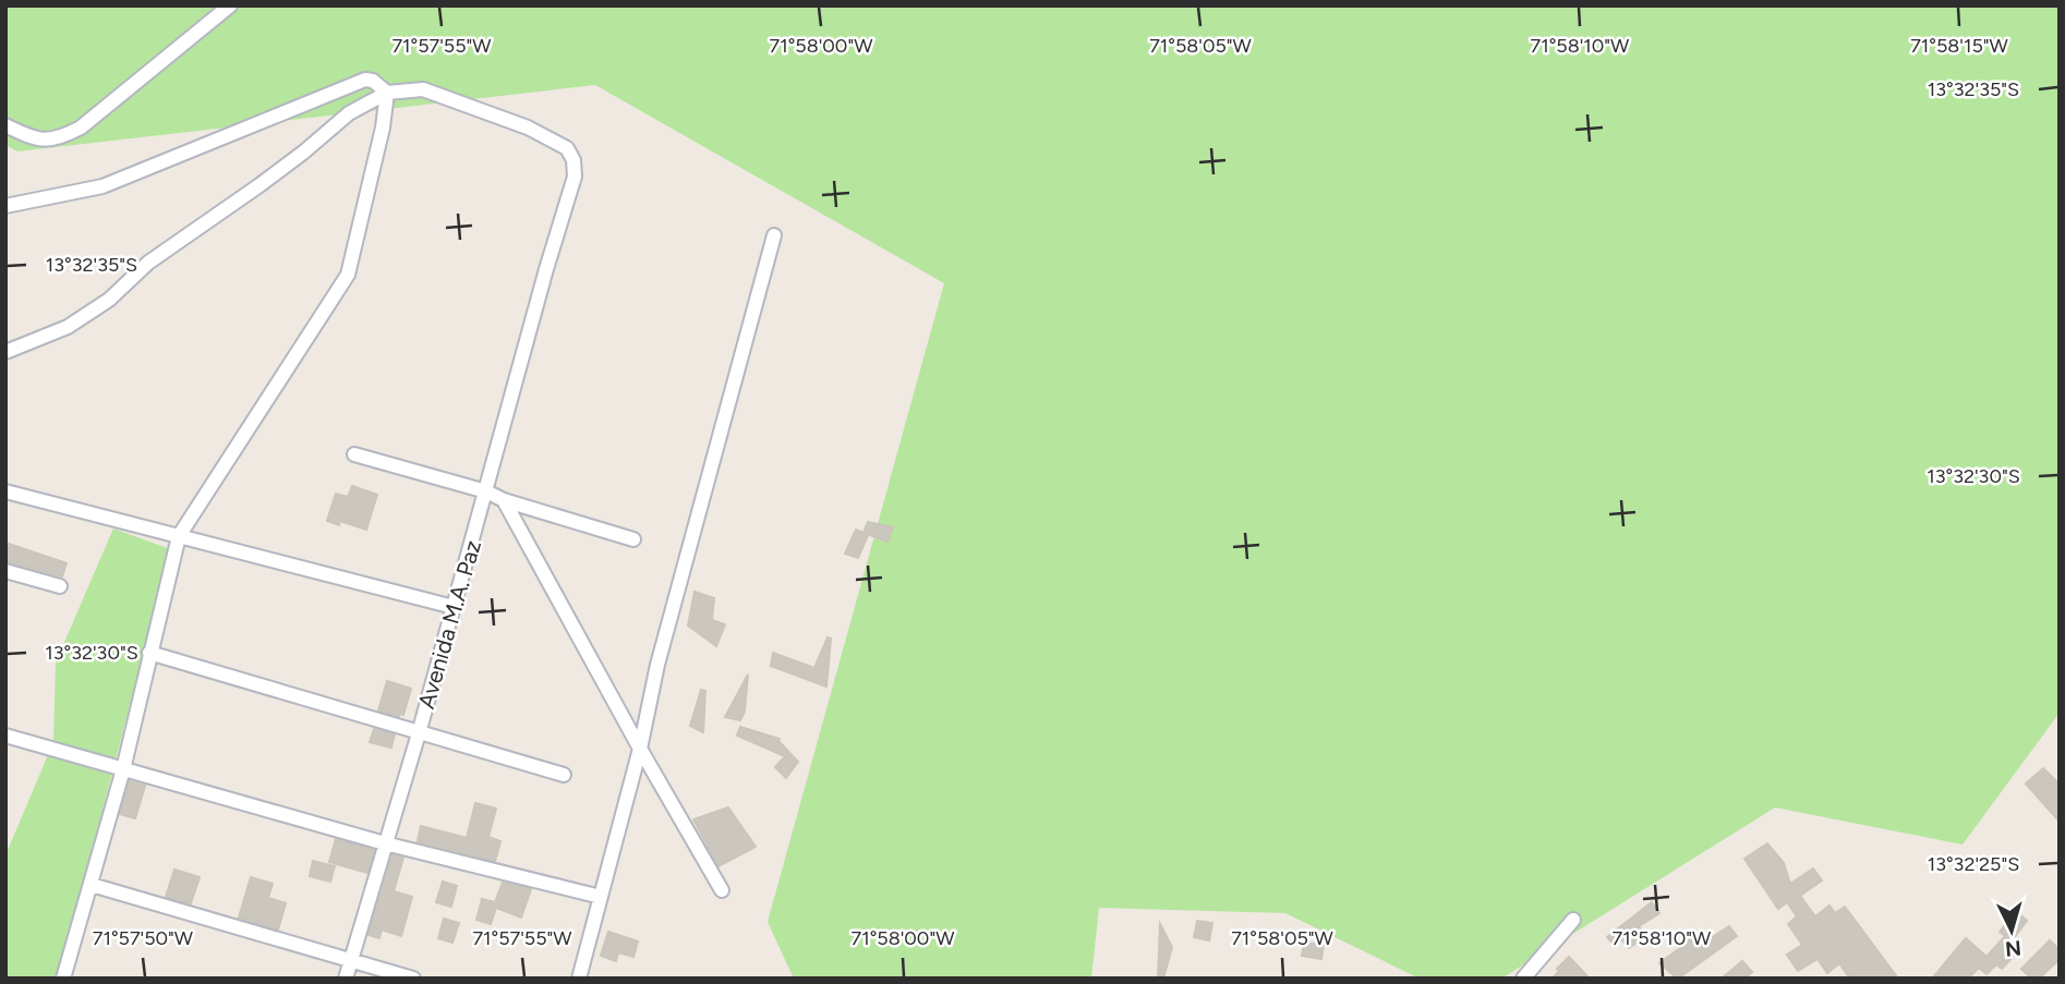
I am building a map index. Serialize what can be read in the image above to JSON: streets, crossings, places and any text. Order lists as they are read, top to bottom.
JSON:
{
  "streets": {
    "street": ["Avenida M.A. Paz"]
  },
  "north": "bottom",
  "coordinates": [
    "71°57'55\"W",
    "71°58'00\"W",
    "71°58'05\"W",
    "71°58'10\"W",
    "71°58'15\"W",
    "13°32'35\"S",
    "13°32'30\"S",
    "13°32'25\"S",
    "71°57'50\"W"
  ]
}
